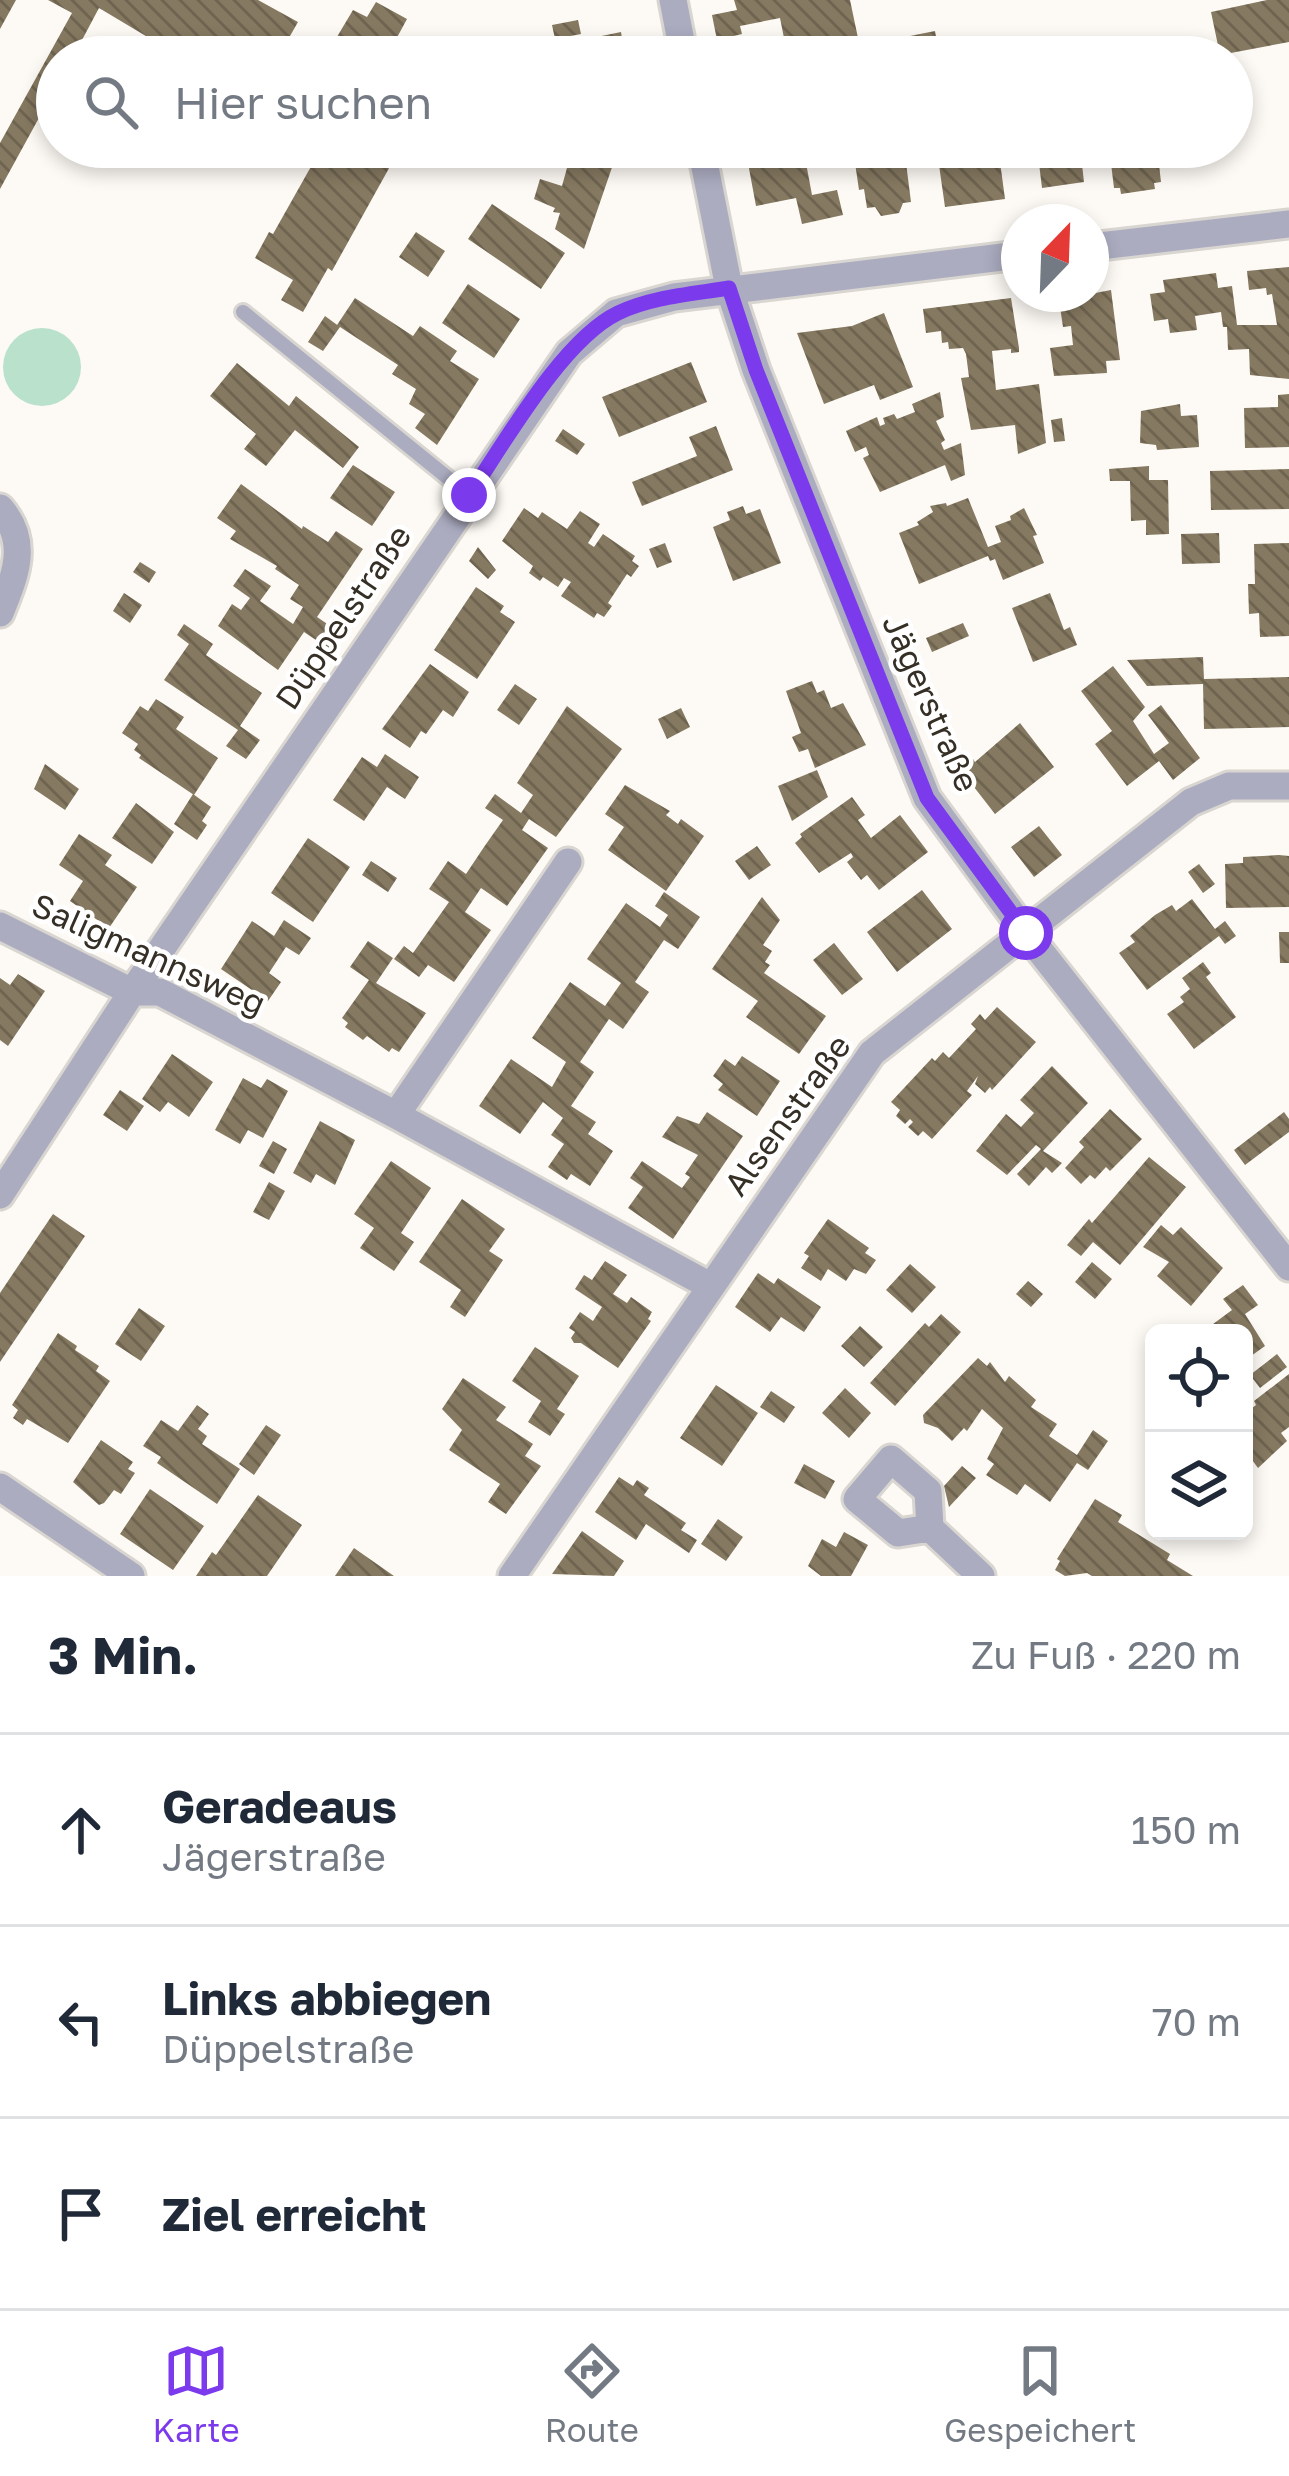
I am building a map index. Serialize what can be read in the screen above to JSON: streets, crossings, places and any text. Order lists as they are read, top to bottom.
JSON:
{
  "streets": {
    "street": [
      "Düppelstraße",
      "Jägerstraße",
      "Saligmannsweg",
      "Alsenstraße"
    ]
  },
  "crossings": [
    ["Düppelstraße", "Jägerstraße"],
    ["Düppelstraße", "Saligmannsweg"],
    ["Jägerstraße", "Alsenstraße"],
    ["Saligmannsweg", "Alsenstraße"]
  ],
  "north": "top right",
  "page": {
    "search": "Hier suchen",
    "heading": ["3 Min.", "Zu Fuß · 220 m"],
    "list": [
      ["Geradeaus", "Jägerstraße", "150 m"],
      ["Links abbiegen", "Düppelstraße", "70 m"],
      "Ziel erreicht"
    ],
    "nav": ["Karte", "Route", "Gespeichert"]
  }
}
